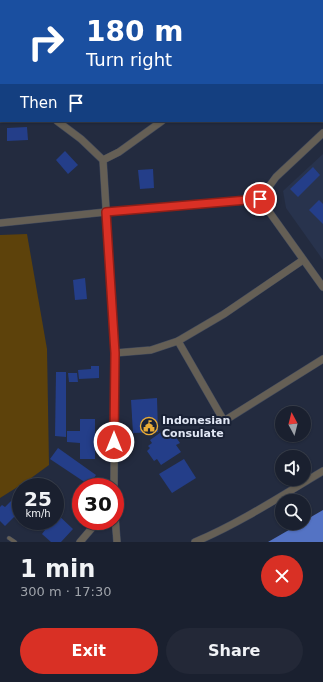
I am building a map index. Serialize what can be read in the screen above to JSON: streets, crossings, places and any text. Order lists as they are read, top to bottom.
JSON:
{
  "places": {
    "public building": ["Indonesian Consulate"]
  },
  "north": "top",
  "page": {
    "turn": ["180 m", "Turn right"],
    "then": "Then",
    "speed": "25 km/h",
    "limit": "30",
    "heading": ["1 min", "300 m · 17:30"],
    "buttons": ["Exit", "Share"]
  }
}
